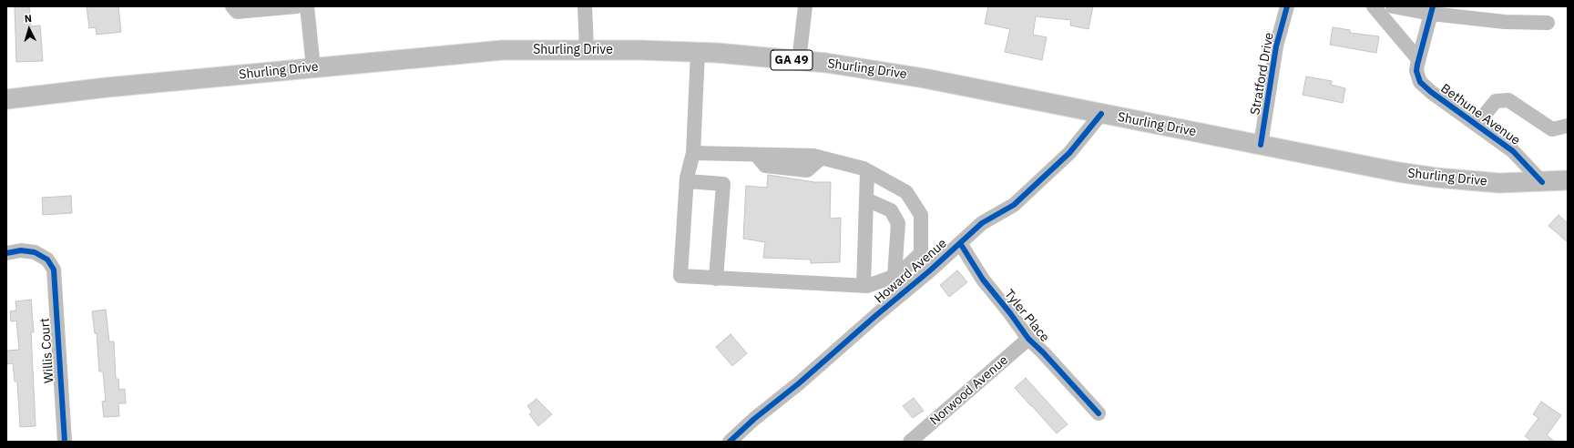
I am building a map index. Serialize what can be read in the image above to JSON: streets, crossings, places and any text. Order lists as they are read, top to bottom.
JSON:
{
  "streets": {
    "main road": ["Shurling Drive", "GA 49"],
    "street": [
      "Stratford Drive",
      "Bethune Avenue",
      "Howard Avenue",
      "Tyler Place",
      "Willis Court",
      "Norwood Avenue"
    ]
  },
  "crossings": [
    ["Shurling Drive", "Stratford Drive"],
    ["Shurling Drive", "Bethune Avenue"],
    ["Shurling Drive", "Howard Avenue"],
    ["Howard Avenue", "Tyler Place"],
    ["Tyler Place", "Norwood Avenue"]
  ],
  "north": "top"
}
